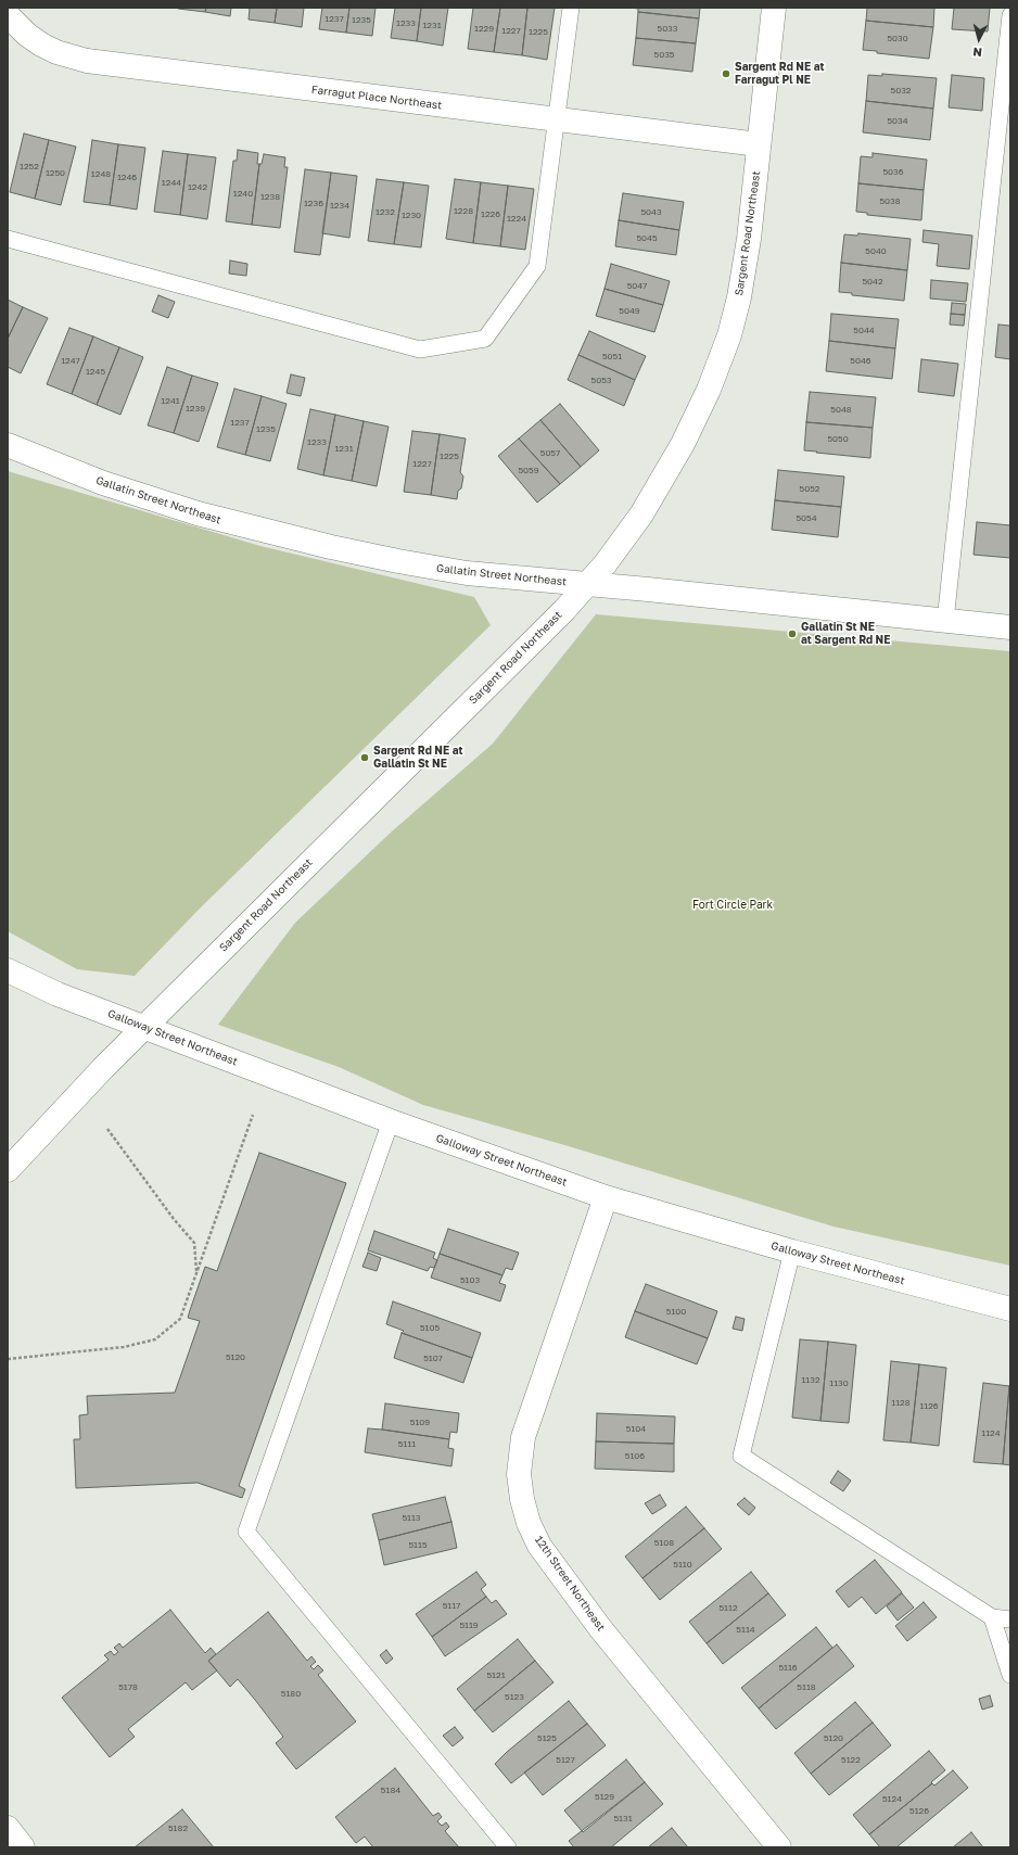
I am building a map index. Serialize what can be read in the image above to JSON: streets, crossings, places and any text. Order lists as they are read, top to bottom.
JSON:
{
  "streets": {
    "street": [
      "Farragut Place Northeast",
      "Sargent Road Northeast",
      "Gallatin Street Northeast",
      "Galloway Street Northeast",
      "12th Street Northeast"
    ]
  },
  "crossings": [
    ["Farragut Place Northeast", "Sargent Road Northeast"],
    ["Sargent Road Northeast", "Gallatin Street Northeast"],
    ["Sargent Road Northeast", "Galloway Street Northeast"],
    ["Galloway Street Northeast", "12th Street Northeast"]
  ],
  "parks": ["Fort Circle Park"],
  "places": ["Sargent Rd NE at Farragut Pl NE", "Gallatin St NE at Sargent Rd NE", "Sargent Rd NE at Gallatin St NE"],
  "house_numbers": [
    "1237",
    "1235",
    "1233",
    "1231",
    "1229",
    "5033",
    "1227",
    "1225",
    "5030",
    "5035",
    "5032",
    "5034",
    "1252",
    "5036",
    "1250",
    "1248",
    "1246",
    "1244",
    "1242",
    "1240",
    "1238",
    "5038",
    "1236",
    "1234",
    "1228",
    "1232",
    "5043",
    "1226",
    "1230",
    "1224",
    "5045",
    "5040",
    "5042",
    "5047",
    "5049",
    "5044",
    "5051",
    "1247",
    "5046",
    "1245",
    "5053",
    "1241",
    "1239",
    "5048",
    "1237",
    "1235",
    "5050",
    "1233",
    "1231",
    "5057",
    "1225",
    "1227",
    "5059",
    "5052",
    "5054",
    "5103",
    "5100",
    "5105",
    "5120",
    "5107",
    "1132",
    "1130",
    "1128",
    "1126",
    "5109",
    "5104",
    "1124",
    "5111",
    "5106",
    "5113",
    "5108",
    "5115",
    "5110",
    "5117",
    "5112",
    "5119",
    "5114",
    "5116",
    "5121",
    "5178",
    "5118",
    "5180",
    "5123",
    "5125",
    "5120",
    "5127",
    "5122",
    "5184",
    "5129",
    "5124",
    "5126",
    "5131",
    "5182"
  ],
  "north": "bottom"
}
